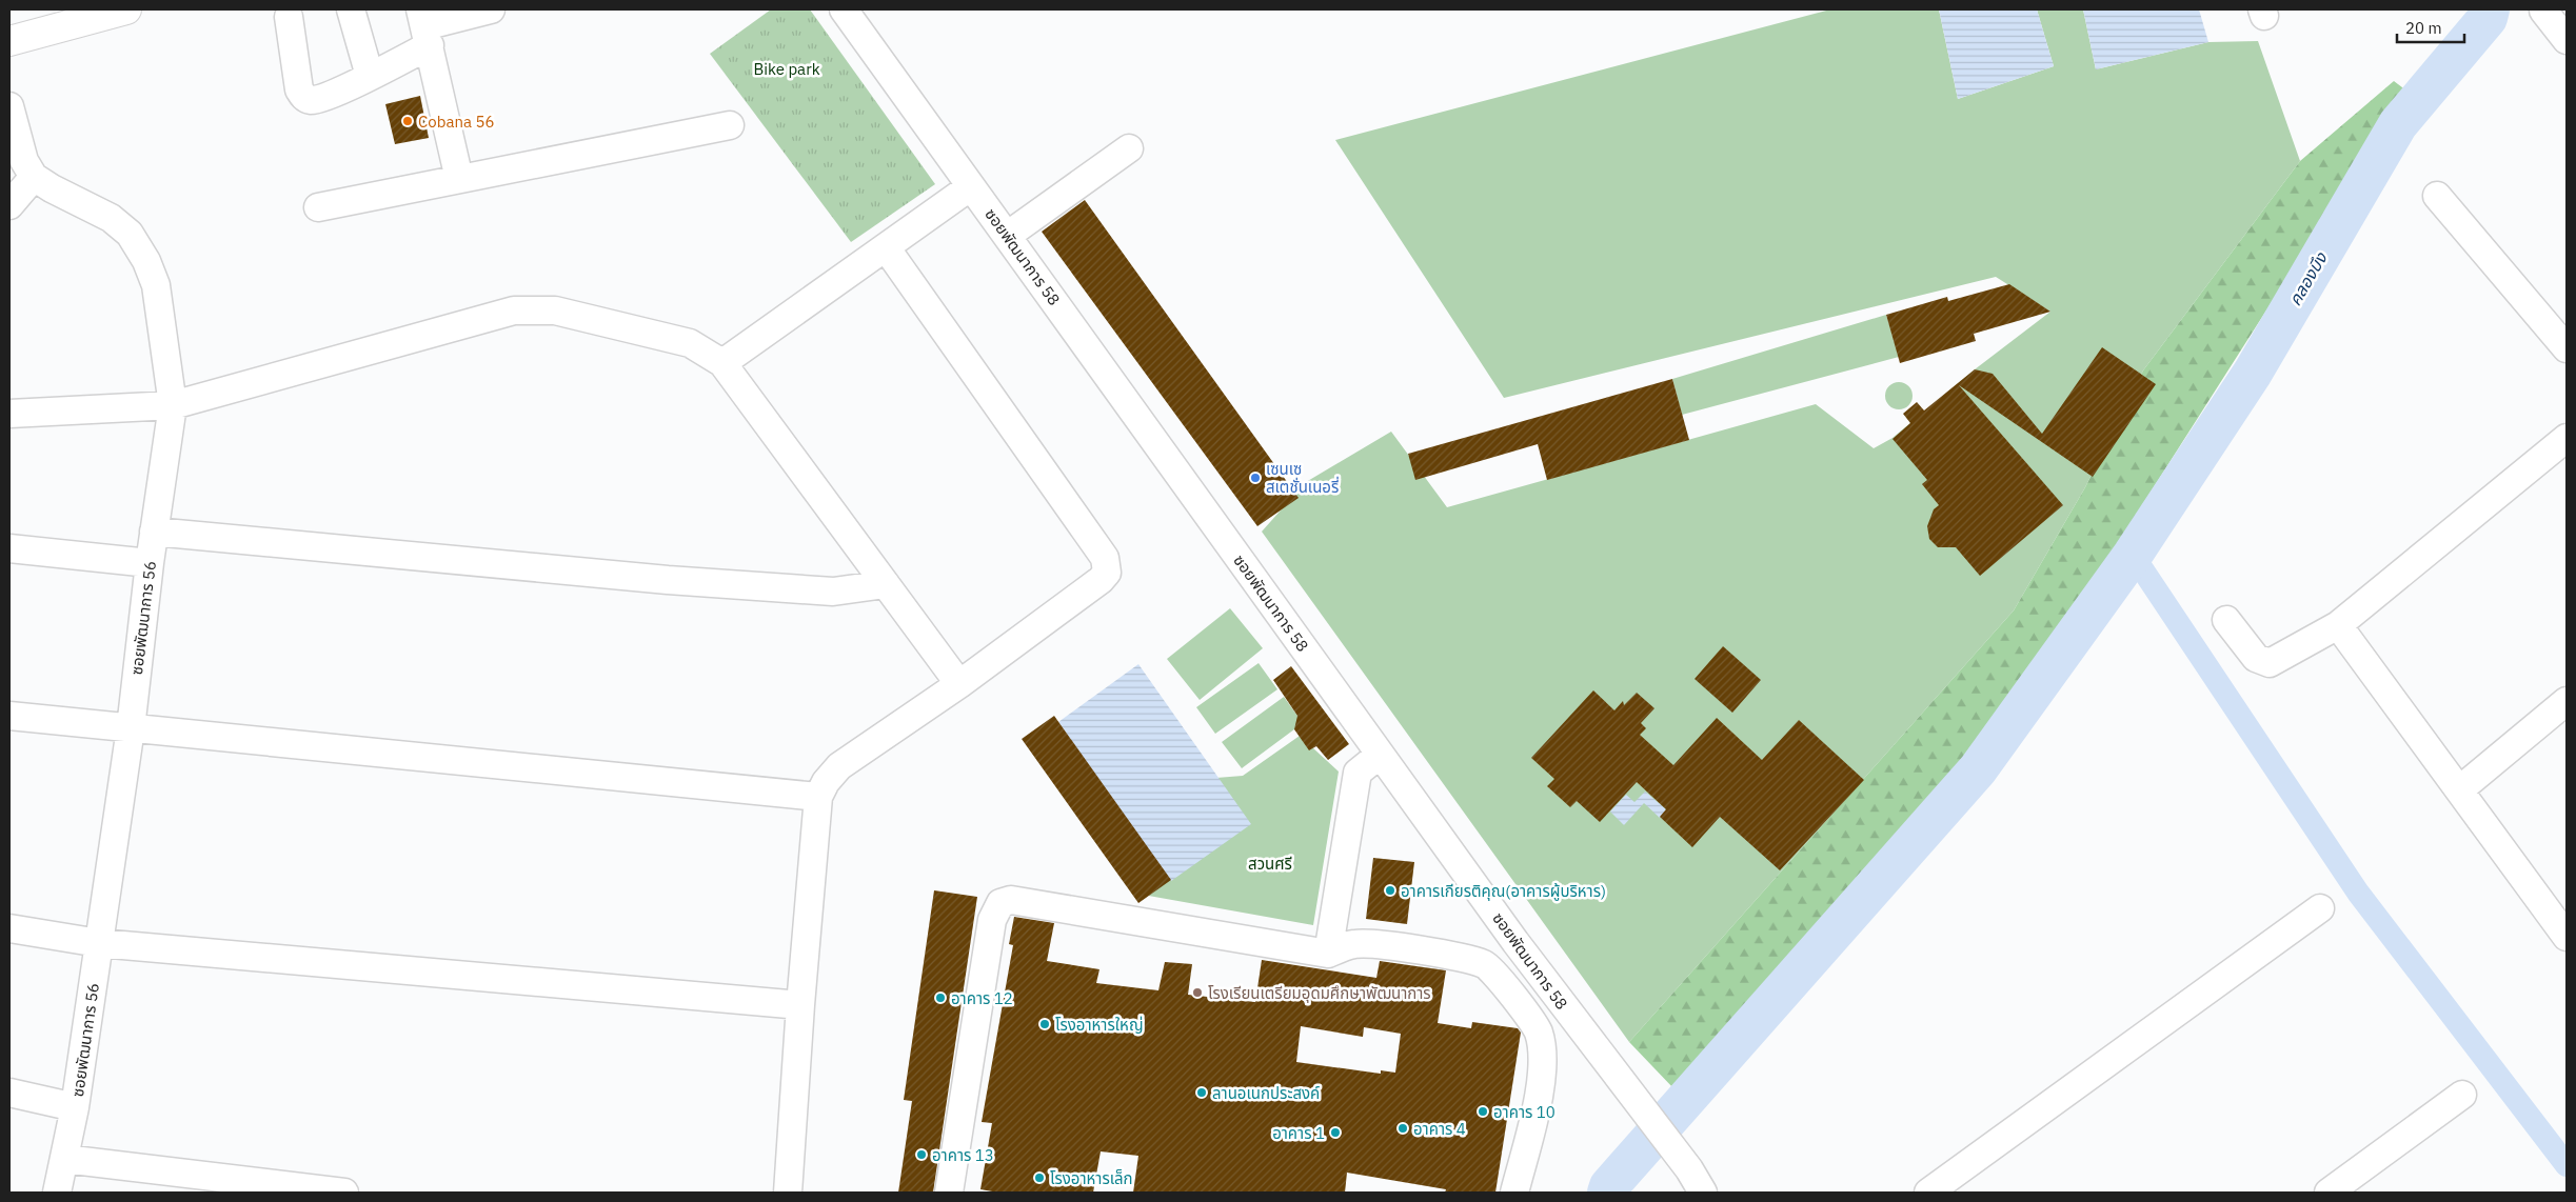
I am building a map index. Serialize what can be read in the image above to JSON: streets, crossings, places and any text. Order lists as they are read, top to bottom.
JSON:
{
  "streets": {
    "street": ["ซอยพัฒนาการ 58", "ซอยพัฒนาการ 56"]
  },
  "water": ["คลองบึง"],
  "parks": ["Bike park", "สวนศรี"],
  "places": [
    "Cobana 56",
    "เซนเซ สเตชั่นเนอรี่",
    "อาคารเกียรติคุณ(อาคารผู้บริหาร)",
    "โรงเรียนเตรียมอุดมศึกษาพัฒนาการ",
    "อาคาร 12",
    "โรงอาหารใหญ่",
    "ลานอเนกประสงค์",
    "อาคาร 10",
    "อาคาร 4",
    "อาคาร 1",
    "อาคาร 13",
    "โรงอาหารเล็ก"
  ],
  "scale_bar": "20 m"
}
